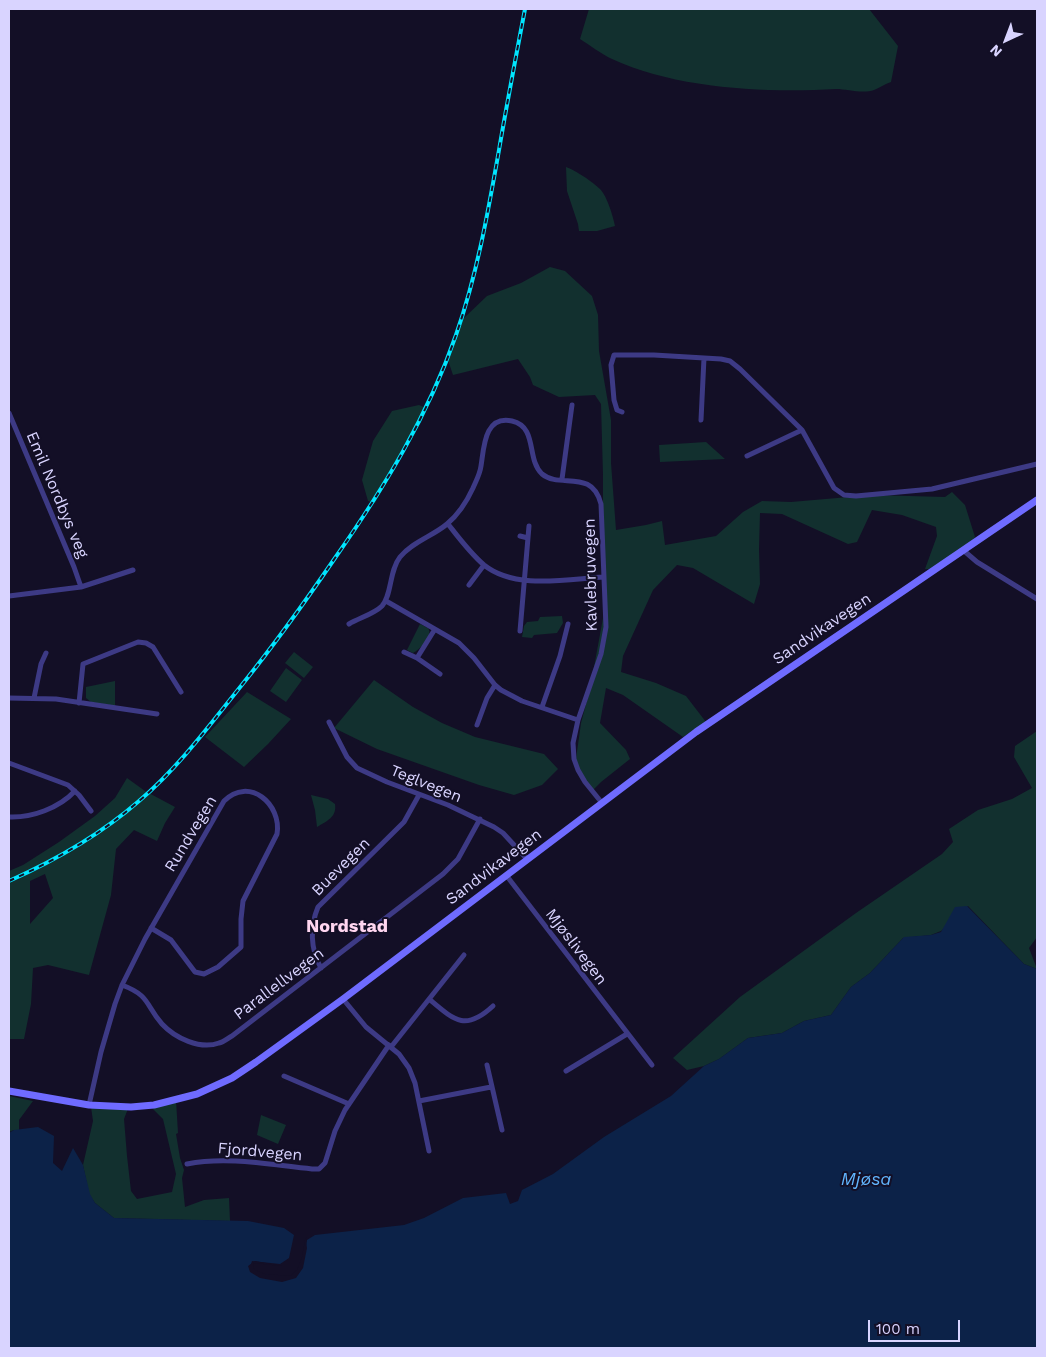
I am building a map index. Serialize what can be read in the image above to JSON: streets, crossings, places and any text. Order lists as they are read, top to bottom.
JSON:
{
  "streets": {
    "main road": ["Sandvikavegen"],
    "street": [
      "Emil Nordbys veg",
      "Kavlebruvegen",
      "Teglvegen",
      "Rundvegen",
      "Buevegen",
      "Mjøslivegen",
      "Parallellvegen",
      "Fjordvegen"
    ]
  },
  "crossings": [
    ["Kavlebruvegen", "Sandvikavegen"],
    ["Sandvikavegen", "Teglvegen"],
    ["Sandvikavegen", "Rundvegen"],
    ["Sandvikavegen", "Mjøslivegen"],
    ["Teglvegen", "Buevegen"],
    ["Teglvegen", "Parallellvegen"],
    ["Rundvegen", "Parallellvegen"],
    ["Buevegen", "Parallellvegen"]
  ],
  "districts": ["Nordstad"],
  "water": ["Mjøsa"],
  "scale_bar": "100 m",
  "north": "bottom left"
}
